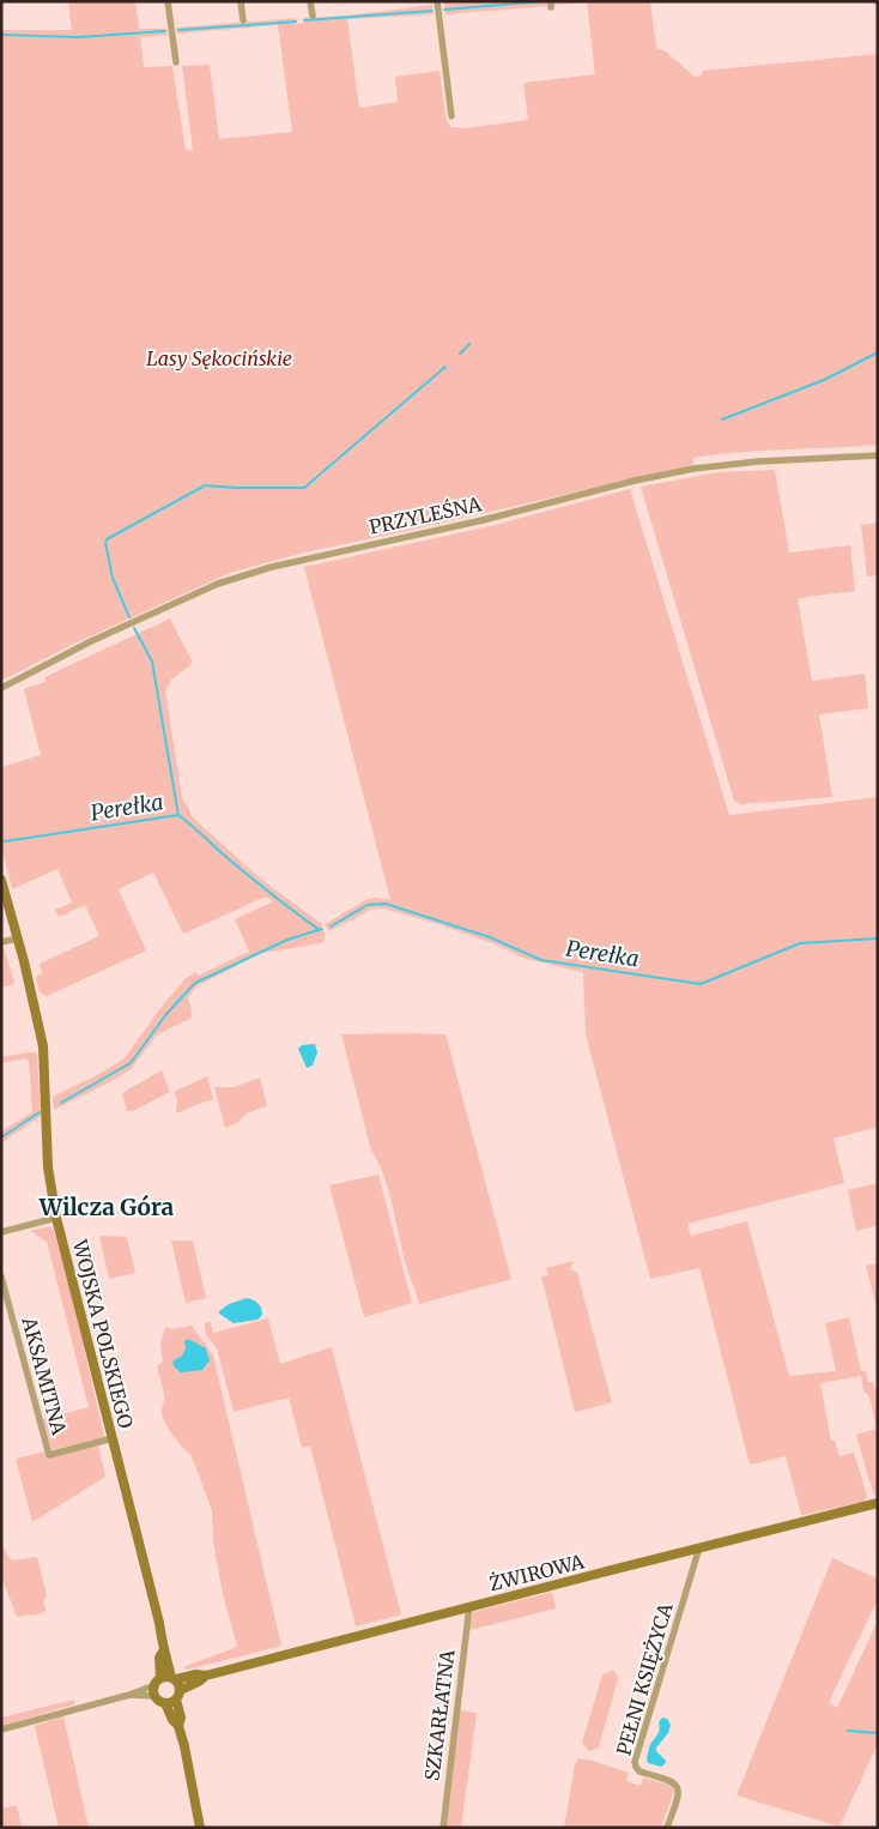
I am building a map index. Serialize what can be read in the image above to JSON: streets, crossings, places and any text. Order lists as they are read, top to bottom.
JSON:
{
  "streets": {
    "street": [
      "PRZYLEŚNA",
      "WOJSKA POLSKIEGO",
      "AKSAMITNA",
      "ŻWIROWA",
      "PEŁNI KSIĘŻYCA",
      "SZKARŁATNA"
    ]
  },
  "crossings": [
    ["WOJSKA POLSKIEGO", "AKSAMITNA"],
    ["WOJSKA POLSKIEGO", "ŻWIROWA"],
    ["ŻWIROWA", "PEŁNI KSIĘŻYCA"],
    ["ŻWIROWA", "SZKARŁATNA"]
  ],
  "districts": ["Wilcza Góra"],
  "water": ["Perełka"],
  "parks": ["Lasy Sękocińskie"]
}
